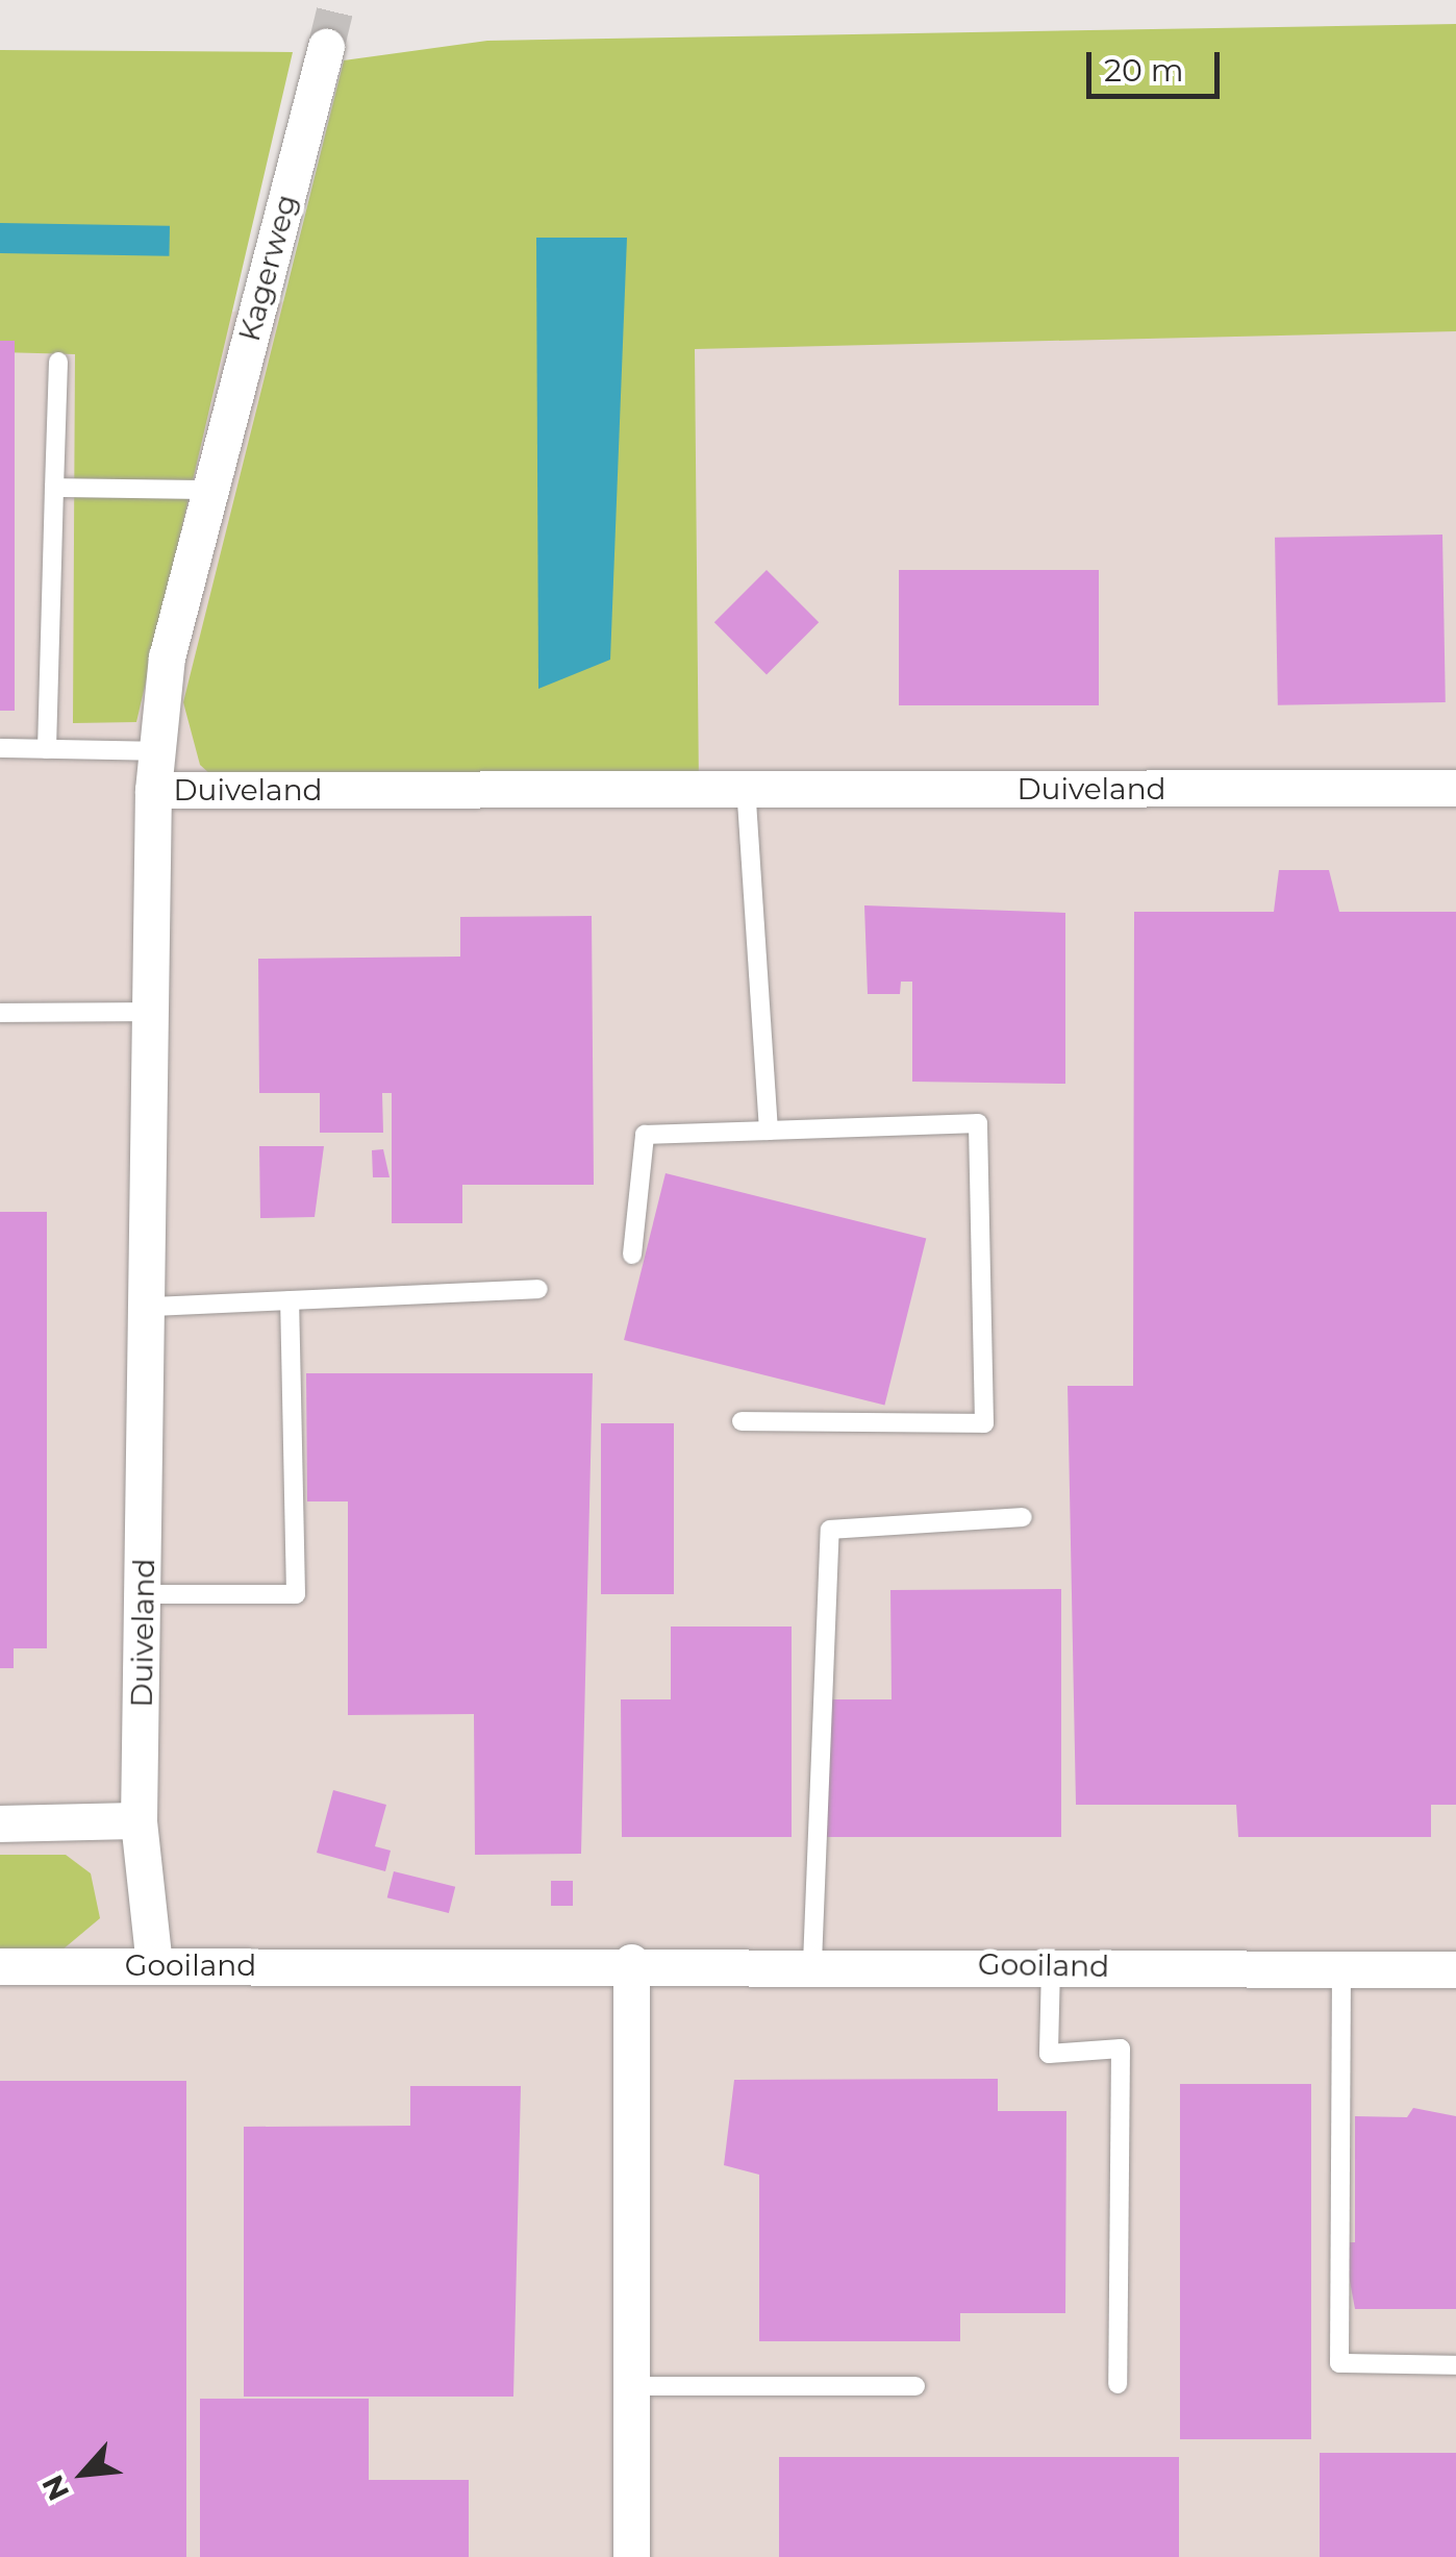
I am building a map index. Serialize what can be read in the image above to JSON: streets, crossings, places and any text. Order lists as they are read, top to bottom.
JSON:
{
  "streets": {
    "street": ["Kagerweg", "Duiveland", "Gooiland"]
  },
  "crossings": [
    ["Kagerweg", "Duiveland"],
    ["Duiveland", "Gooiland"]
  ],
  "scale_bar": "20 m",
  "north": "bottom left"
}
